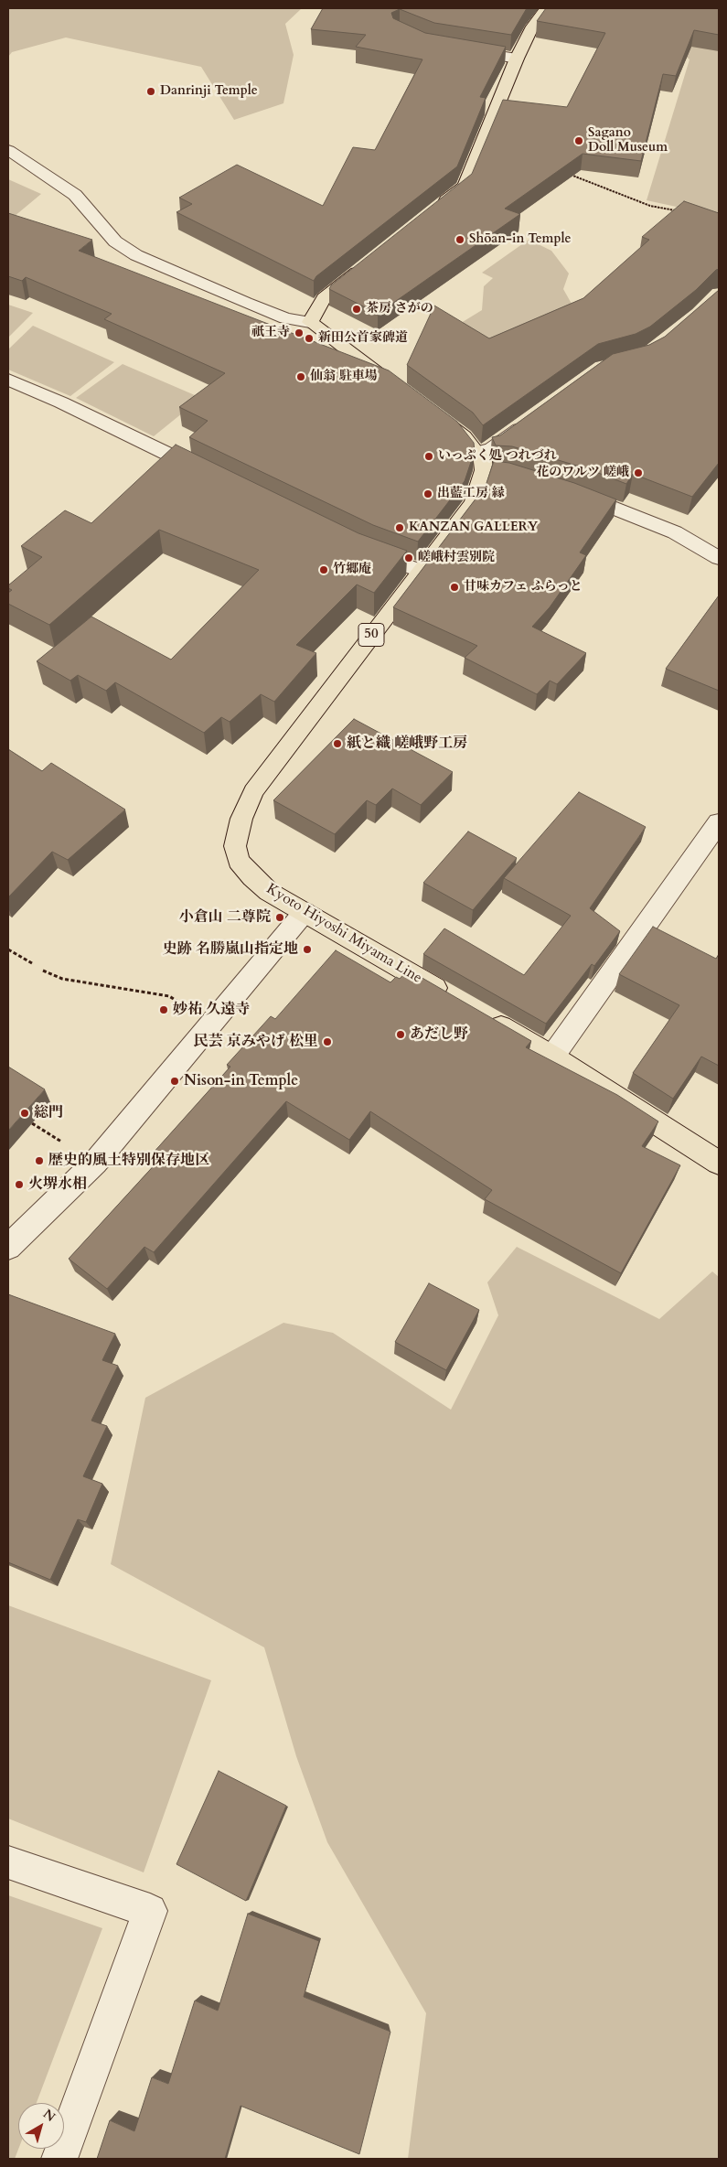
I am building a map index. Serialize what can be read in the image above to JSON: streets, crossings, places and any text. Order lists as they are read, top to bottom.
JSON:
{
  "streets": {
    "main road": ["50", "Kyoto Hiyoshi Miyama Line"]
  },
  "places": [
    "Danrinji Temple",
    "Sagano Doll Museum",
    "Shōan-in Temple",
    "茶房 さがの",
    "祇王寺",
    "新田公首家碑道",
    "仙翁 駐車場",
    "いっぷく処 つれづれ",
    "花のワルツ 嵯峨",
    "出藍工房 縁",
    "KANZAN GALLERY",
    "嵯峨村雲別院",
    "竹郷庵",
    "甘味カフェ ふらっと",
    "紙と織 嵯峨野工房",
    "小倉山 二尊院",
    "史跡 名勝嵐山指定地",
    "妙祐 久遠寺",
    "あだし野",
    "民芸 京みやげ 松里",
    "Nison-in Temple",
    "総門",
    "歴史的風土特別保存地区",
    "火堺水相"
  ],
  "north": "top right"
}
